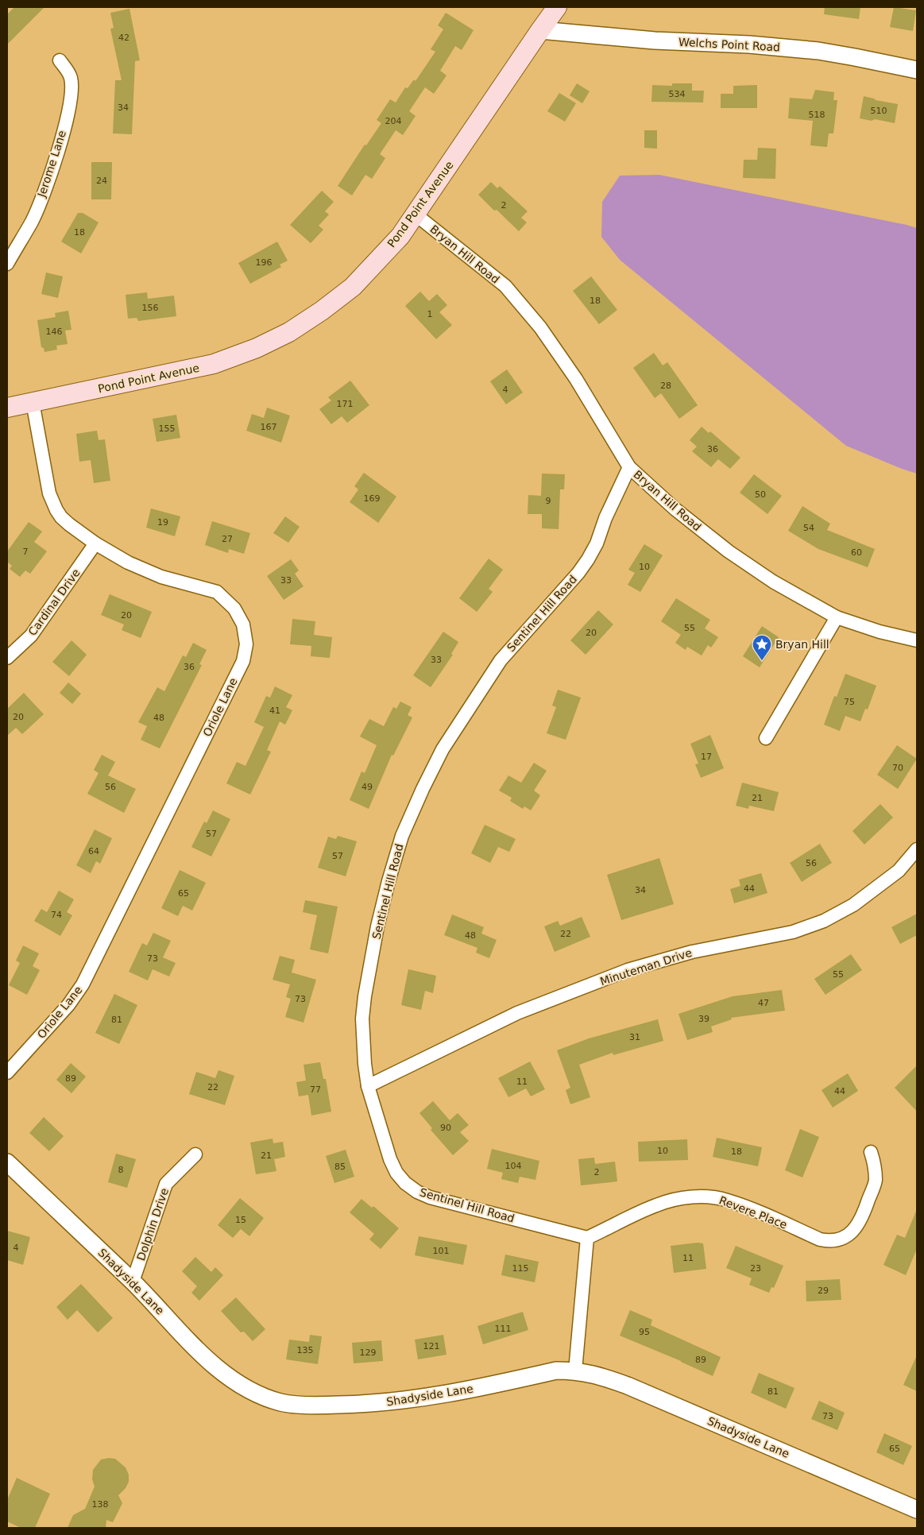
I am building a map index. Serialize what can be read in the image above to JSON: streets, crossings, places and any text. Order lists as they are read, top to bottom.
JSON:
{
  "streets": {
    "main road": ["Pond Point Avenue"],
    "street": [
      "Welchs Point Road",
      "Jerome Lane",
      "Bryan Hill Road",
      "Cardinal Drive",
      "Sentinel Hill Road",
      "Oriole Lane",
      "Minuteman Drive",
      "Revere Place",
      "Dolphin Drive",
      "Shadyside Lane"
    ]
  },
  "crossings": [
    ["Welchs Point Road", "Pond Point Avenue"],
    ["Pond Point Avenue", "Bryan Hill Road"],
    ["Pond Point Avenue", "Oriole Lane"],
    ["Bryan Hill Road", "Sentinel Hill Road"],
    ["Cardinal Drive", "Oriole Lane"],
    ["Sentinel Hill Road", "Minuteman Drive"],
    ["Sentinel Hill Road", "Revere Place"],
    ["Dolphin Drive", "Shadyside Lane"]
  ],
  "places": {
    "place": ["Bryan Hill"]
  },
  "house_numbers": [
    "42",
    "534",
    "34",
    "510",
    "518",
    "204",
    "24",
    "2",
    "18",
    "196",
    "18",
    "156",
    "1",
    "146",
    "28",
    "4",
    "171",
    "167",
    "155",
    "36",
    "50",
    "169",
    "9",
    "19",
    "54",
    "27",
    "7",
    "60",
    "10",
    "33",
    "20",
    "55",
    "20",
    "33",
    "36",
    "75",
    "41",
    "20",
    "48",
    "17",
    "70",
    "56",
    "49",
    "21",
    "57",
    "64",
    "57",
    "56",
    "44",
    "34",
    "65",
    "74",
    "22",
    "48",
    "73",
    "55",
    "73",
    "47",
    "39",
    "81",
    "31",
    "89",
    "11",
    "22",
    "77",
    "44",
    "90",
    "10",
    "18",
    "21",
    "104",
    "85",
    "8",
    "2",
    "15",
    "4",
    "101",
    "11",
    "115",
    "23",
    "29",
    "111",
    "95",
    "121",
    "135",
    "129",
    "89",
    "81",
    "73",
    "65",
    "138"
  ]
}
